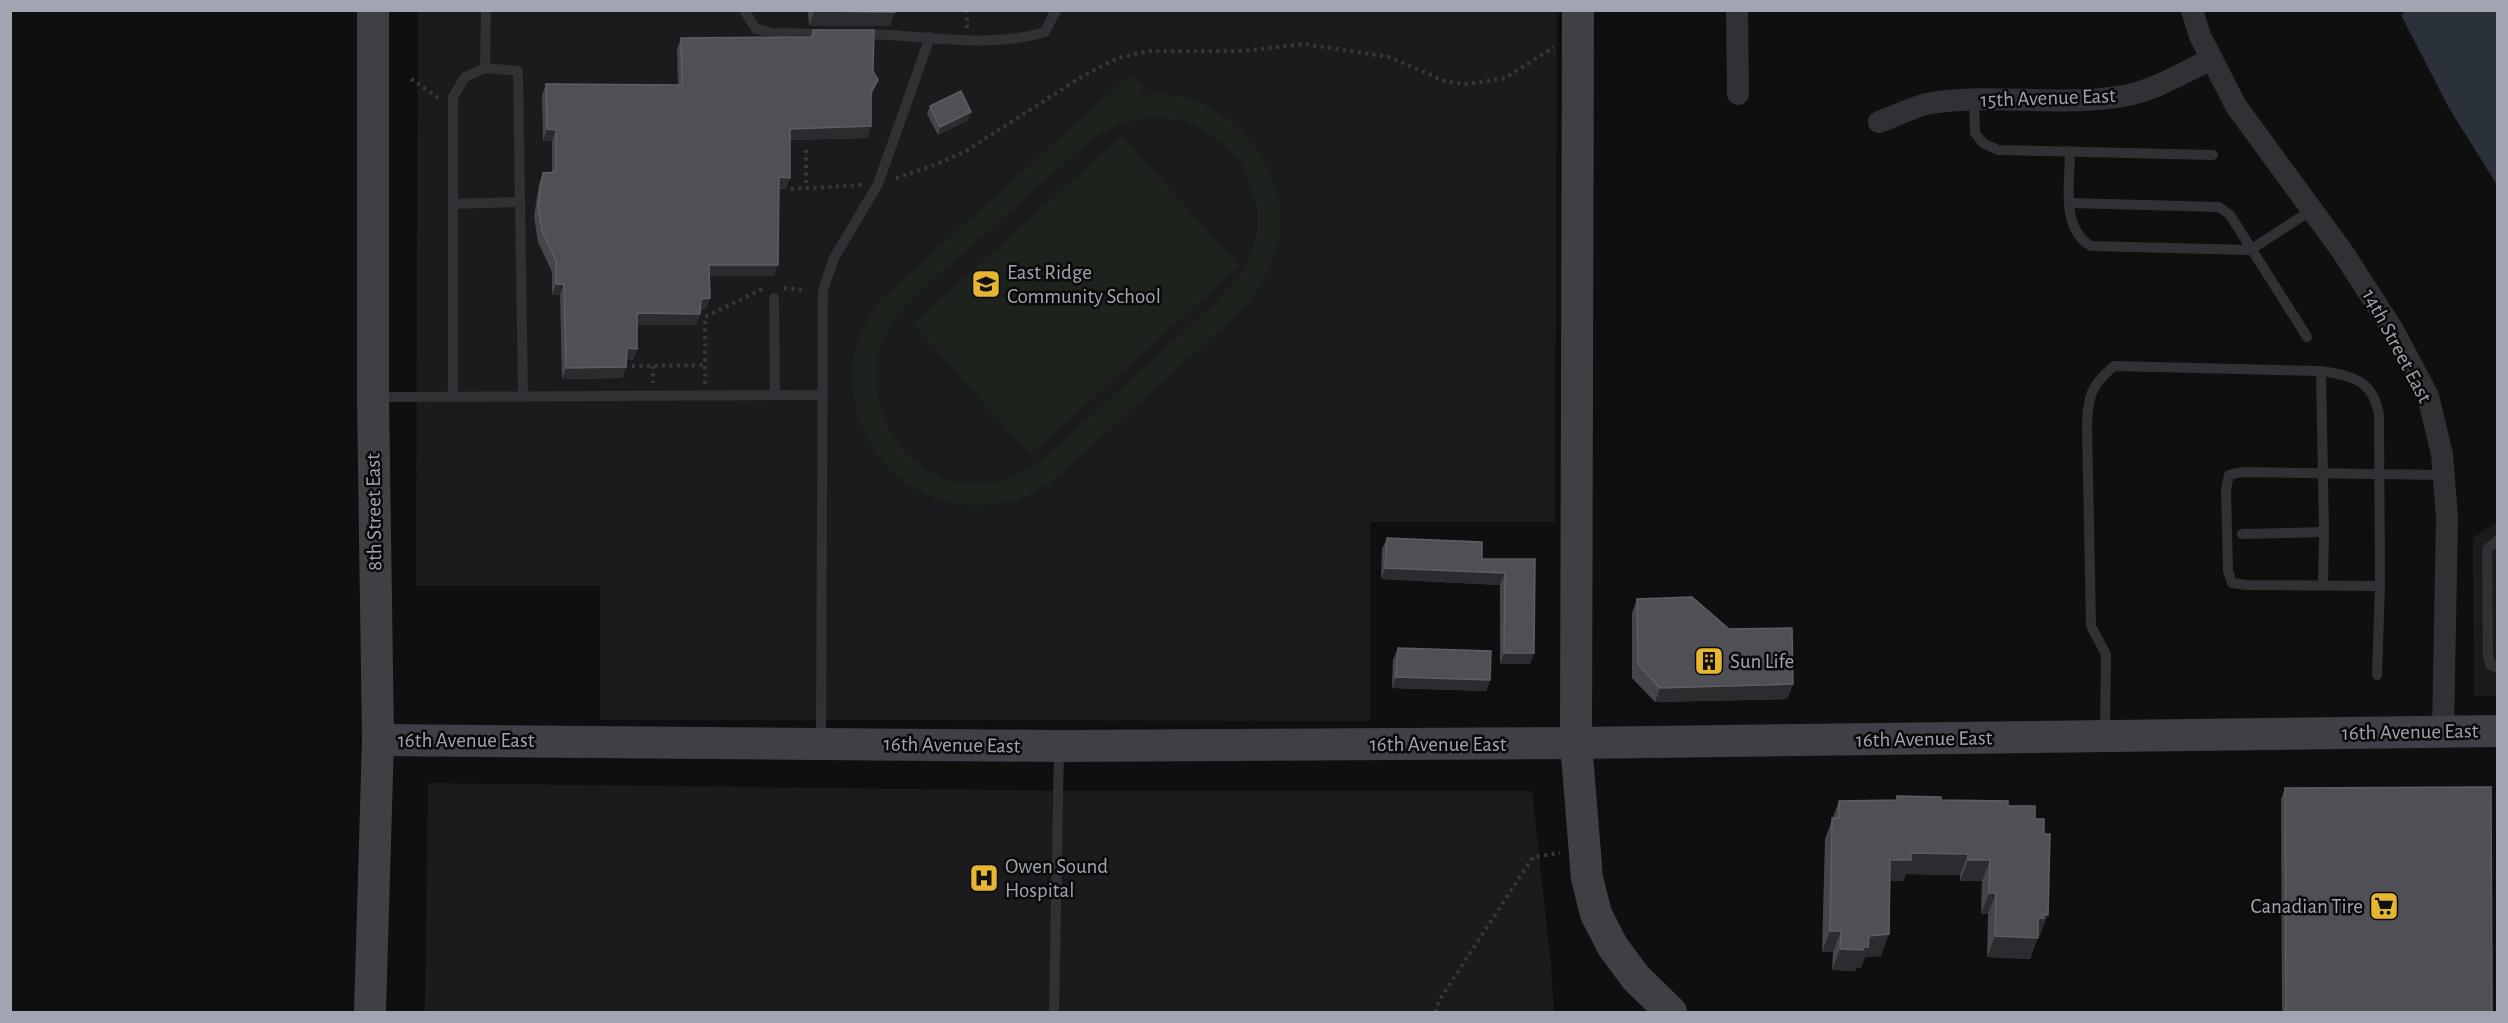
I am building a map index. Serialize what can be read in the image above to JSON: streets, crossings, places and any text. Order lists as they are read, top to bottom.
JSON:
{
  "streets": {
    "street": [
      "15th Avenue East",
      "14th Street East",
      "8th Street East",
      "16th Avenue East"
    ]
  },
  "crossings": [
    ["15th Avenue East", "14th Street East"],
    ["14th Street East", "16th Avenue East"],
    ["8th Street East", "16th Avenue East"]
  ],
  "places": {
    "school or university": ["East Ridge Community School"],
    "building": ["Sun Life"],
    "hospital": ["Owen Sound Hospital"],
    "supermarket": ["Canadian Tire"]
  }
}
